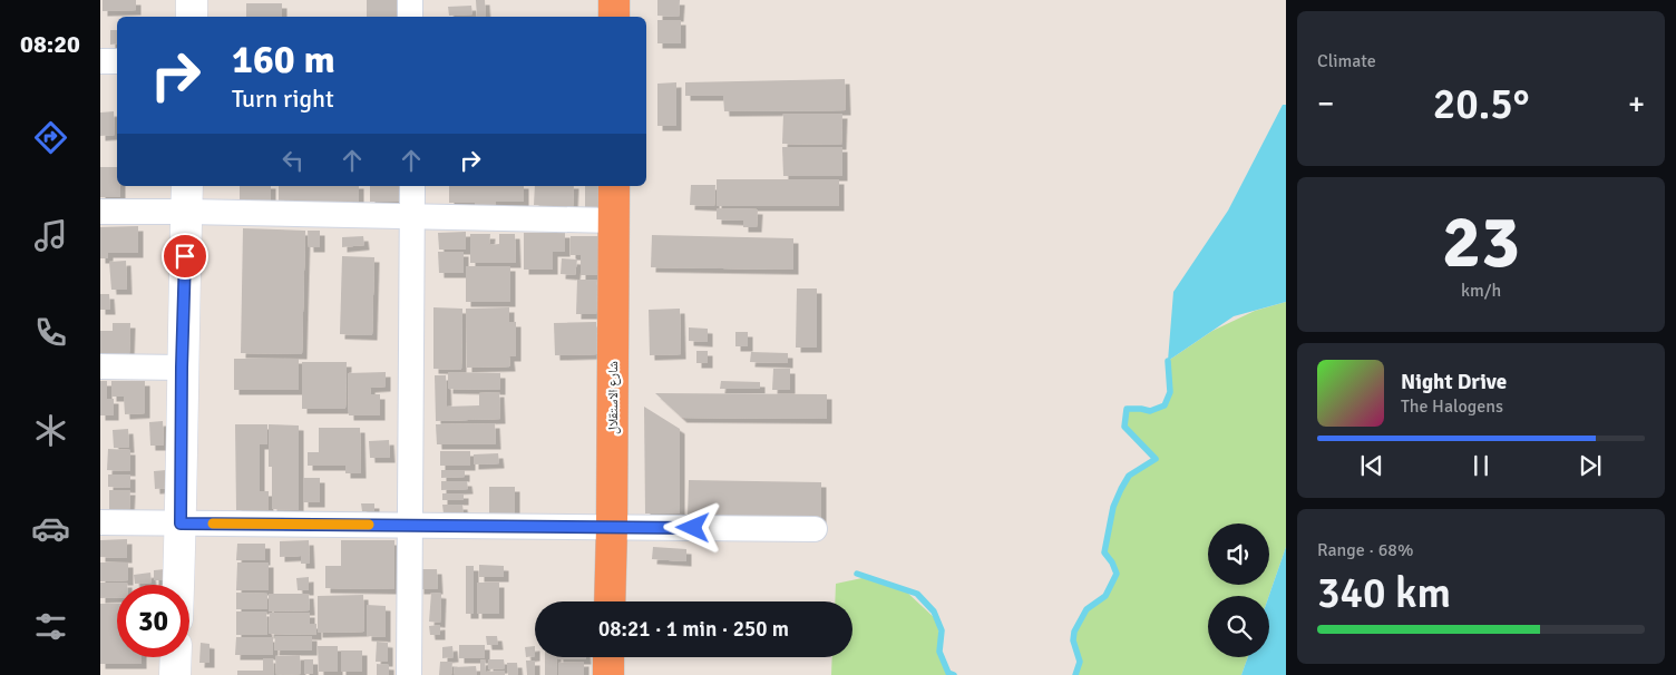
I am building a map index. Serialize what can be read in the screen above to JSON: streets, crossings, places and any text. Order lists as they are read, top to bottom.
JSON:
{
  "streets": {
    "highway": ["شارع الاستقلال"]
  },
  "page": {
    "tabs": "08:20",
    "tile": [
      "Climate",
      ["23", "km/h"],
      ["Range · 68%", "340 km"]
    ],
    "turn": ["160 m", "Turn right"],
    "heat": ["−", "20.5°", "+"],
    "song": ["Night Drive", "The Halogens"],
    "limit": "30",
    "trip": "08:21 · 1 min · 250 m"
  }
}
